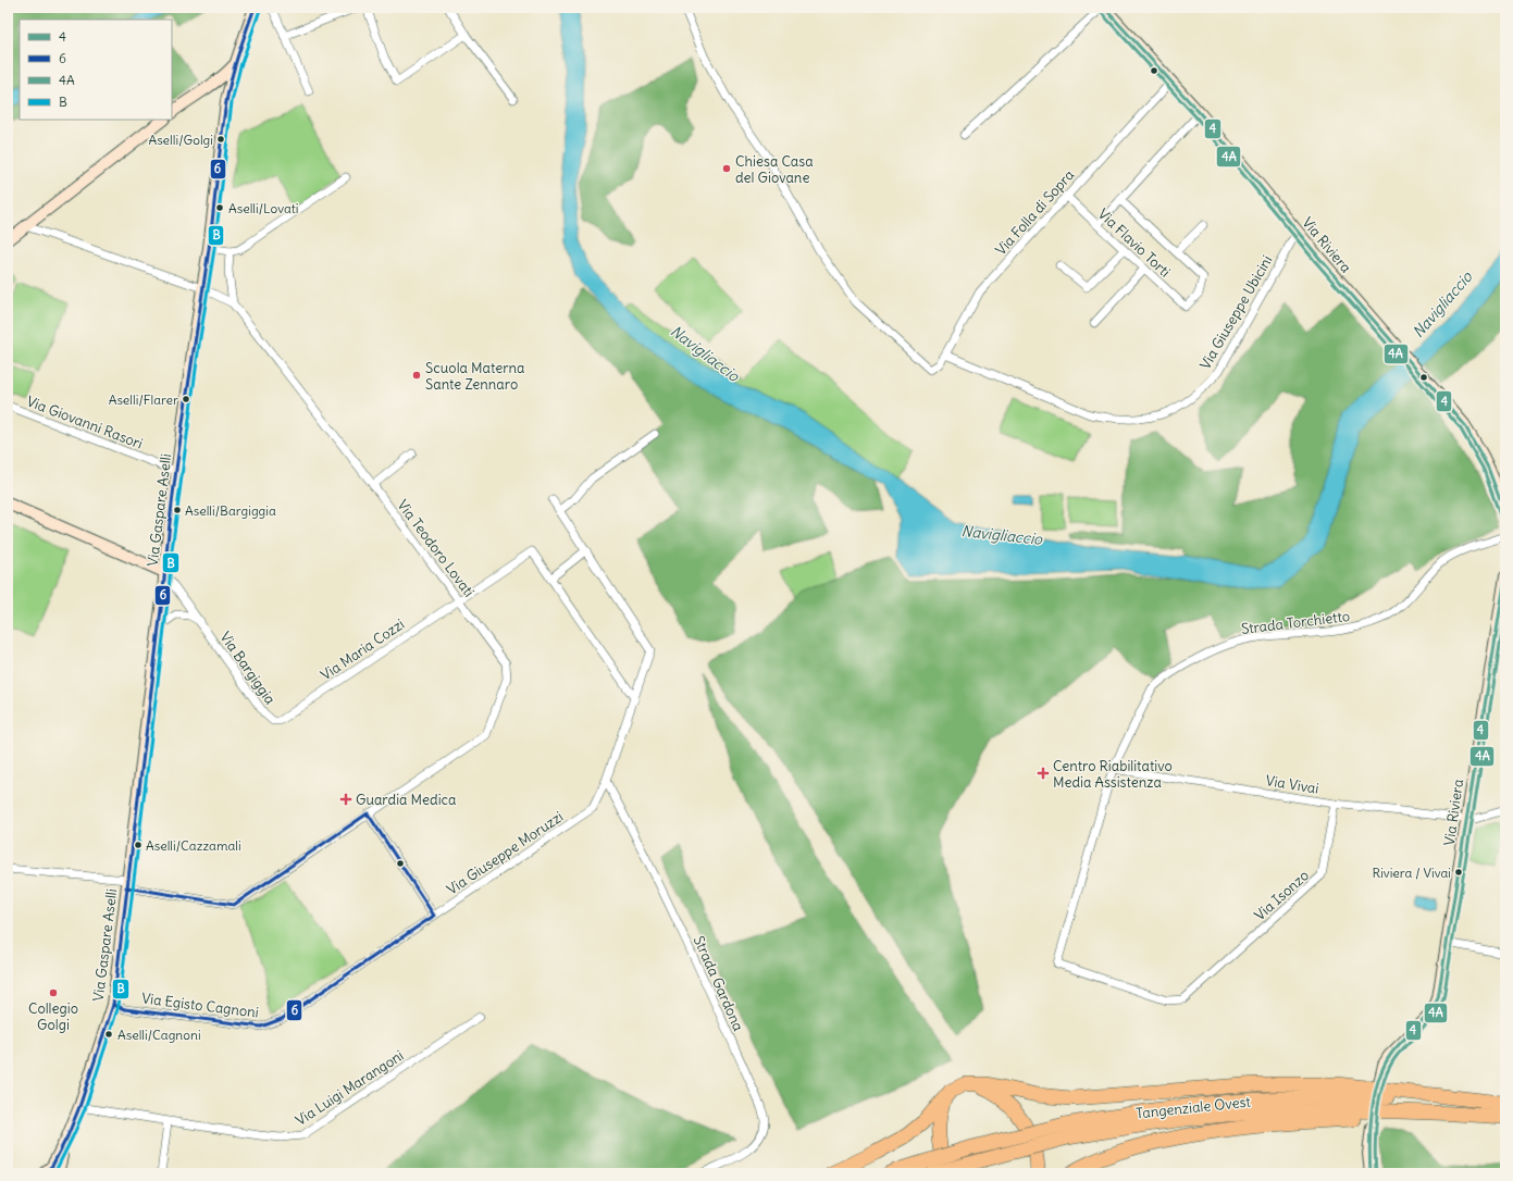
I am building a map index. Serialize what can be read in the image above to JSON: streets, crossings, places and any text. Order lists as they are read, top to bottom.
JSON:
{
  "streets": {
    "highway": ["Tangenziale Ovest"],
    "street": [
      "Via Folla di Sopra",
      "Via Flavio Torti",
      "Via Riviera",
      "Via Giuseppe Ubicini",
      "Via Giovanni Rasori",
      "Via Gaspare Aselli",
      "Via Teodoro Lovati",
      "Strada Torchietto",
      "Via Maria Cozzi",
      "Via Bargiggia",
      "Via Vivai",
      "Via Giuseppe Moruzzi",
      "Via Isonzo",
      "Strada Gardona",
      "Via Egisto Cagnoni",
      "Via Luigi Marangoni"
    ]
  },
  "crossings": [
    ["Via Folla di Sopra", "Via Flavio Torti"],
    ["Via Folla di Sopra", "Via Riviera"],
    ["Via Folla di Sopra", "Via Giuseppe Ubicini"],
    ["Via Riviera", "Via Giuseppe Ubicini"],
    ["Via Riviera", "Via Vivai"],
    ["Via Giovanni Rasori", "Via Gaspare Aselli"],
    ["Via Gaspare Aselli", "Via Teodoro Lovati"],
    ["Via Gaspare Aselli", "Via Bargiggia"],
    ["Via Gaspare Aselli", "Via Egisto Cagnoni"],
    ["Via Gaspare Aselli", "Via Luigi Marangoni"],
    ["Via Teodoro Lovati", "Via Maria Cozzi"],
    ["Strada Torchietto", "Via Vivai"],
    ["Strada Torchietto", "Via Isonzo"],
    ["Via Maria Cozzi", "Via Bargiggia"],
    ["Via Vivai", "Via Isonzo"],
    ["Via Giuseppe Moruzzi", "Strada Gardona"],
    ["Via Giuseppe Moruzzi", "Via Egisto Cagnoni"]
  ],
  "water": ["Navigliaccio"],
  "places": {
    "other": [
      "Aselli/Golgi",
      "Chiesa Casa del Giovane",
      "Aselli/Lovati",
      "Scuola Materna Sante Zennaro",
      "Aselli/Flarer",
      "Aselli/Bargiggia",
      "Aselli/Cazzamali",
      "Riviera / Vivai",
      "Collegio Golgi",
      "Aselli/Cagnoni"
    ],
    "health": ["Centro Riabilitativo Media Assistenza", "Guardia Medica"]
  },
  "lines": [
    "transit line 4",
    "transit line 6",
    "transit line B",
    "transit line 4A"
  ],
  "legend": [
    "4",
    "6",
    "4A",
    "B"
  ]
}
